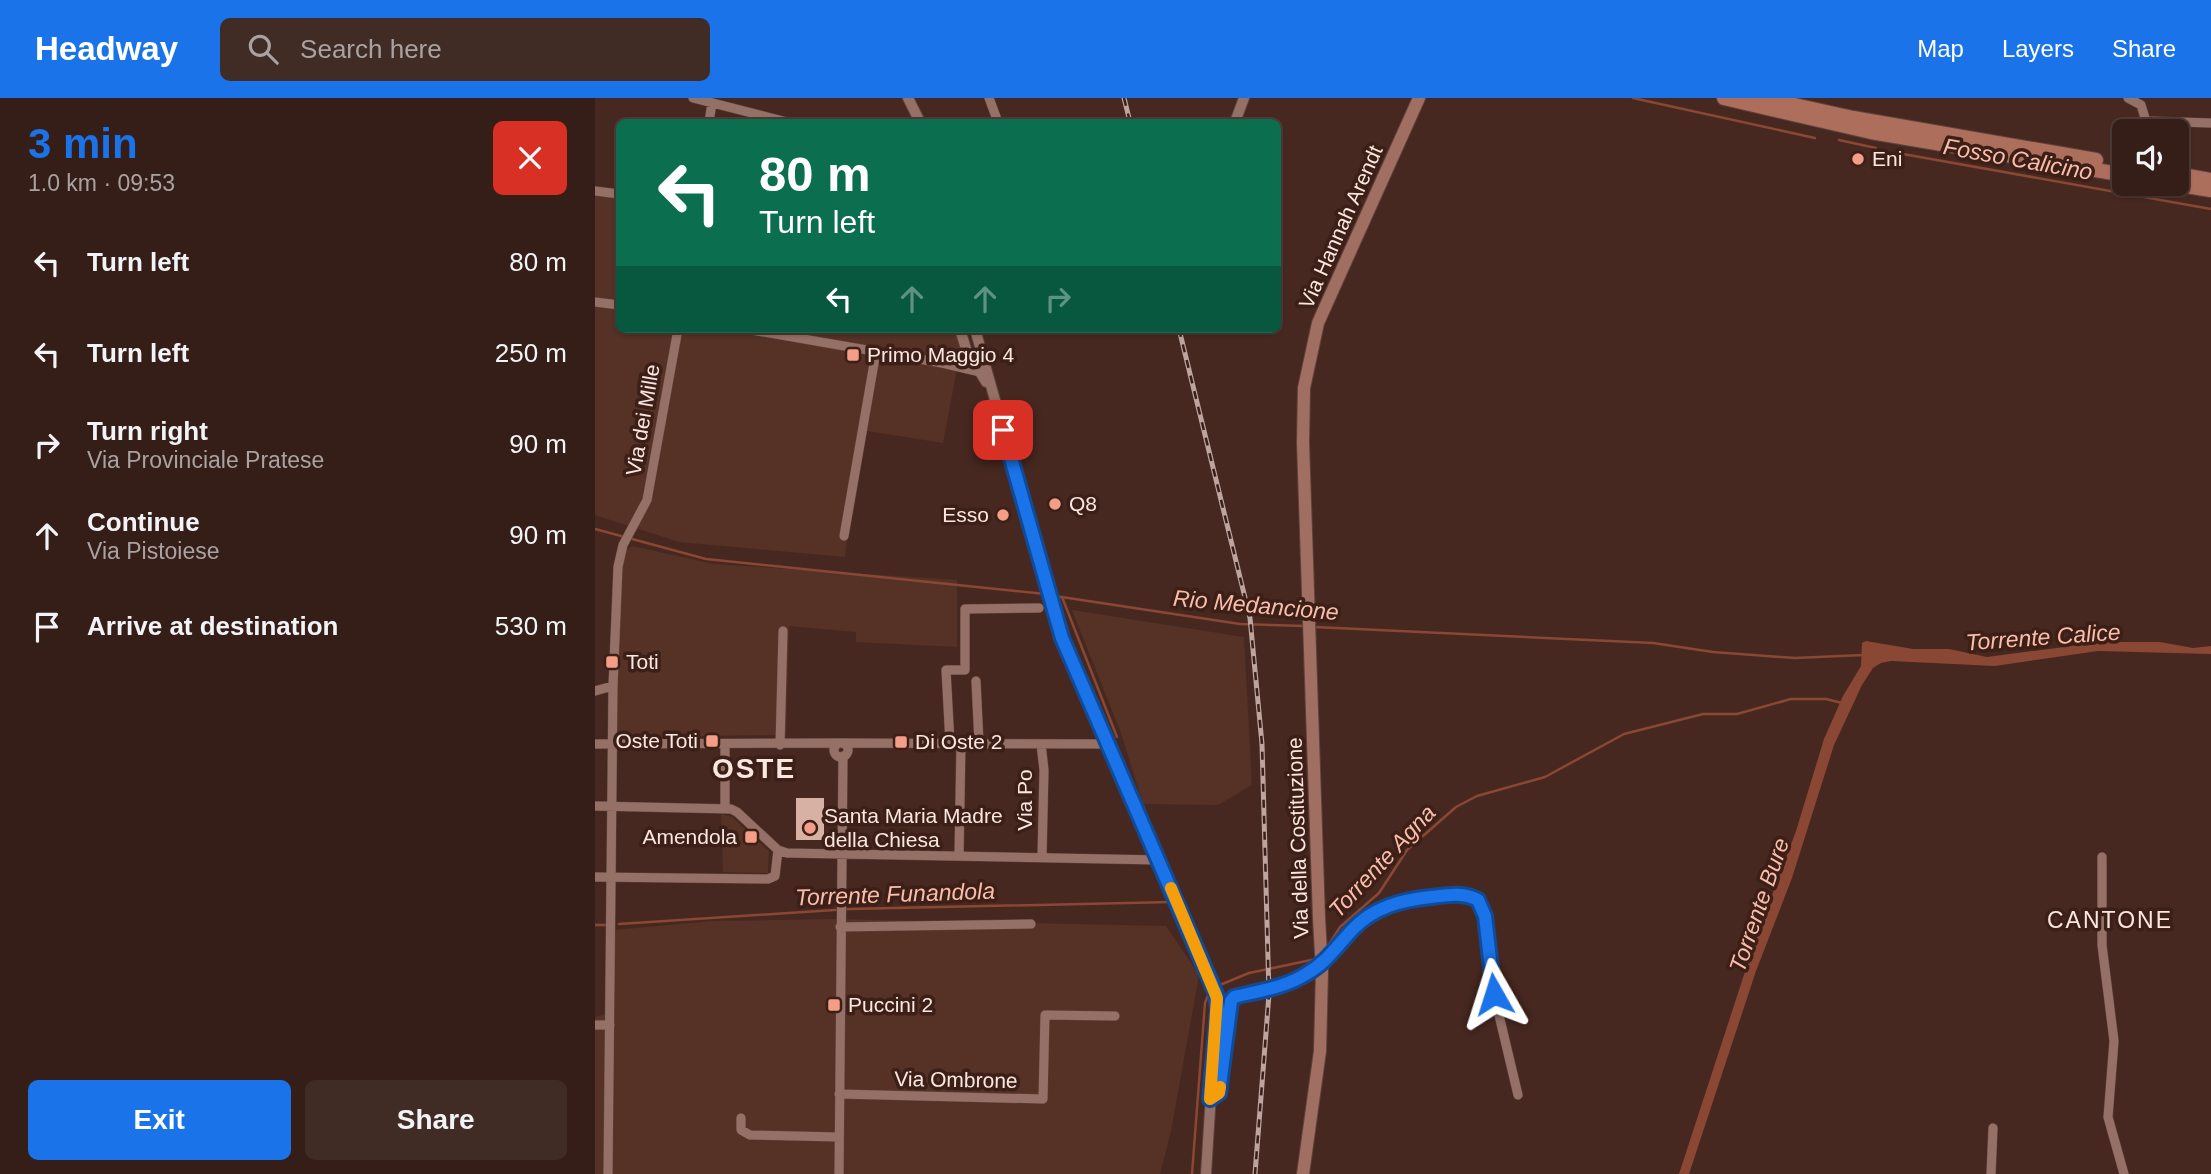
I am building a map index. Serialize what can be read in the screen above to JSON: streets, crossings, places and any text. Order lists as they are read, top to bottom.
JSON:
{
  "streets": {
    "main road": ["Via Hannah Arendt", "Via della Costituzione"],
    "street": ["Via dei Mille", "Via Po", "Via Ombrone"]
  },
  "crossings": [
    ["Via Hannah Arendt", "Via della Costituzione"]
  ],
  "districts": ["OSTE", "CANTONE"],
  "water": [
    "Fosso Calicino",
    "Rio Medancione",
    "Torrente Calice",
    "Torrente Agna",
    "Torrente Funandola",
    "Torrente Bure"
  ],
  "places": {
    "other": [
      "Eni",
      "Q8",
      "Esso",
      "Santa Maria Madre della Chiesa"
    ],
    "transit": [
      "Primo Maggio 4",
      "Toti",
      "Oste Toti",
      "Di Oste 2",
      "Amendola",
      "Puccini 2"
    ]
  },
  "page": {
    "header": "Headway",
    "search": "Search here",
    "nav": ["Map", "Layers", "Share"],
    "heading": ["3 min", "1.0 km · 09:53"],
    "turn": ["80 m", "Turn left"],
    "list": [
      {
        "name": "Turn left",
        "value": "80 m"
      },
      {
        "name": "Turn left",
        "value": "250 m"
      },
      {
        "name": "Turn right",
        "note": "Via Provinciale Pratese",
        "value": "90 m"
      },
      {
        "name": "Continue",
        "note": "Via Pistoiese",
        "value": "90 m"
      },
      {
        "name": "Arrive at destination",
        "value": "530 m"
      }
    ],
    "buttons": ["Exit", "Share"]
  }
}
